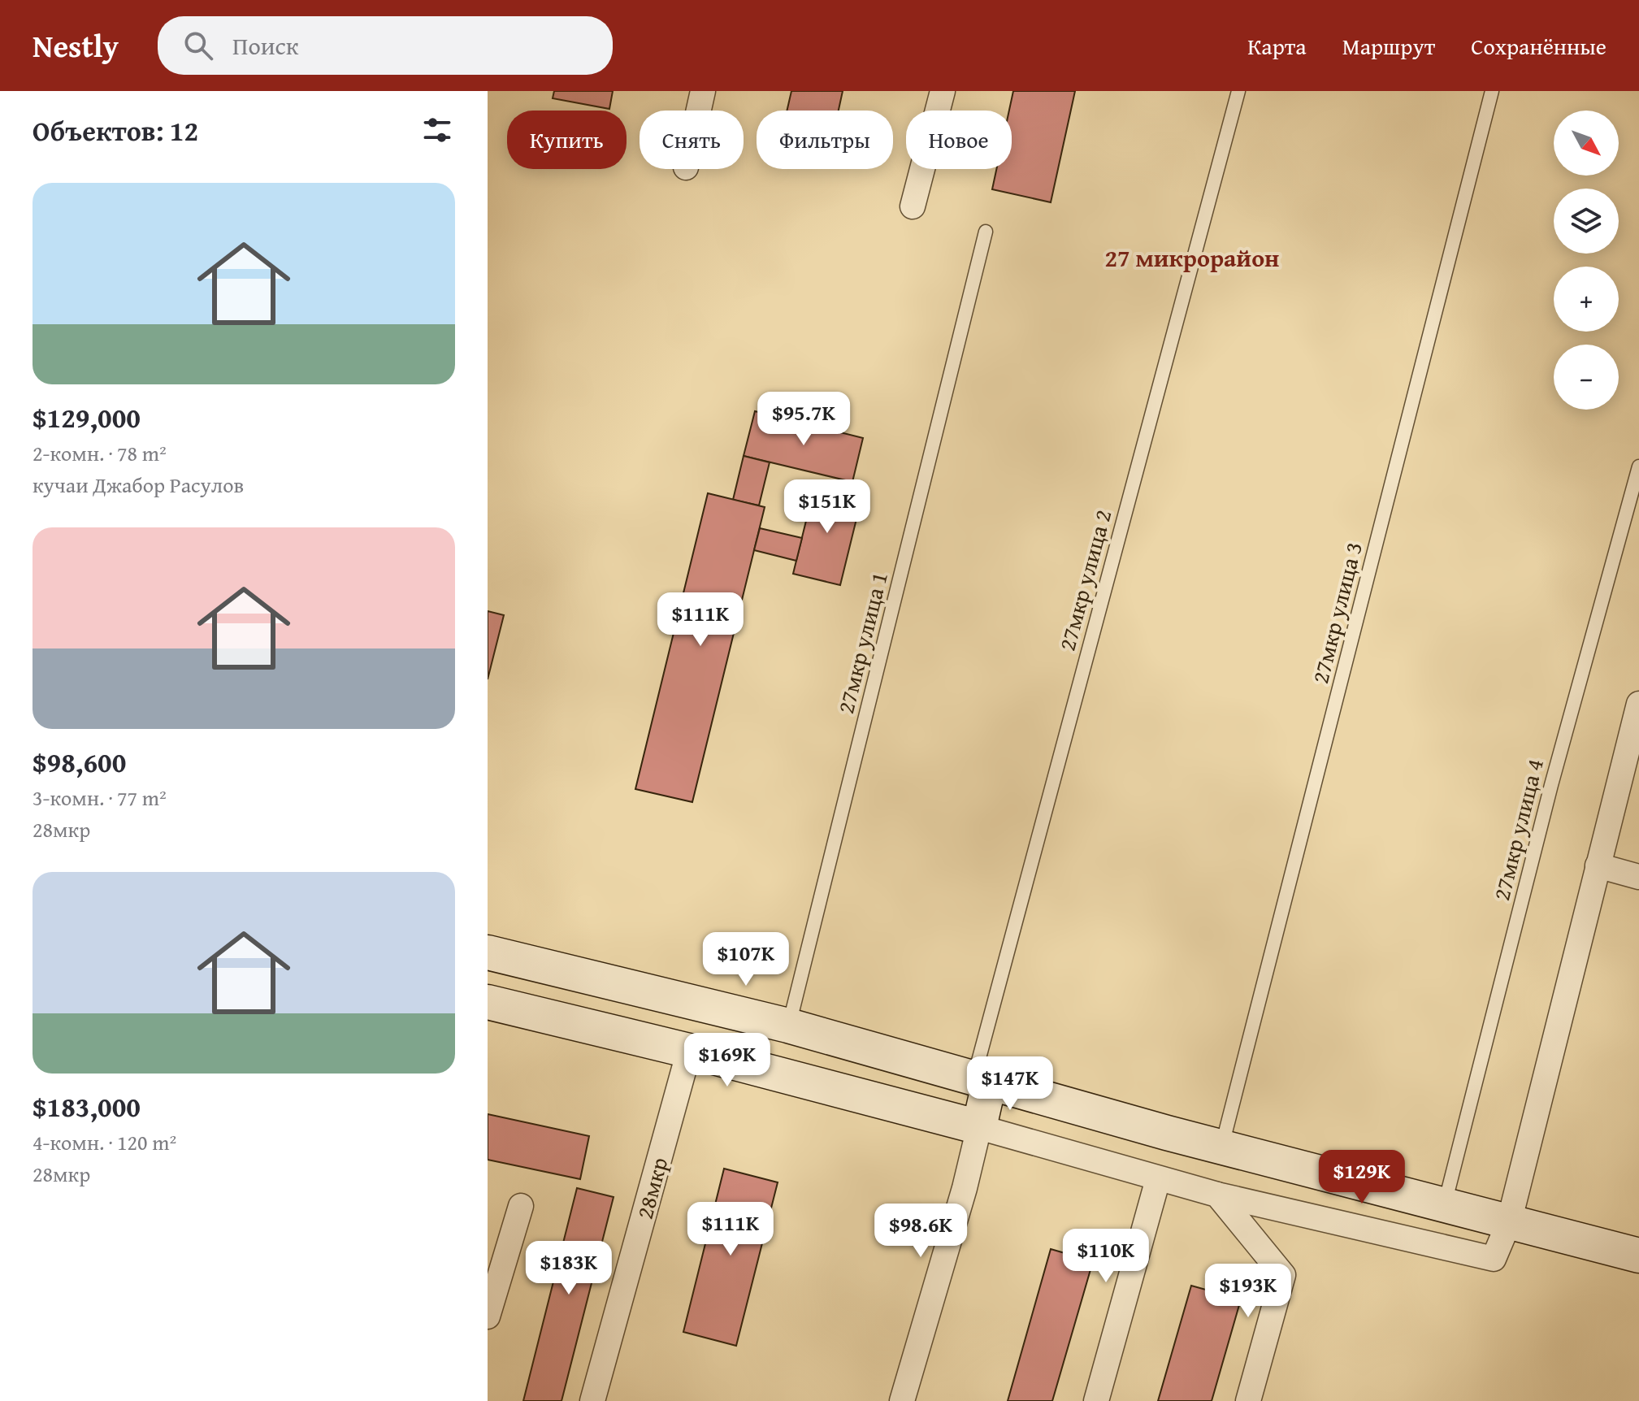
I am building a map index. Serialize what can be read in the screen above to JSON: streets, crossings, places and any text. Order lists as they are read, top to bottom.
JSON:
{
  "streets": {
    "street": ["28мкр"],
    "lane": [
      "27мкр улица 2",
      "27мкр улица 3",
      "27мкр улица 1",
      "27мкр улица 4"
    ]
  },
  "districts": ["27 микрорайон"],
  "north": "bottom right",
  "page": {
    "header": "Nestly",
    "search": "Поиск",
    "nav": ["Карта", "Маршрут", "Сохранённые"],
    "heading": "Объектов: 12",
    "map_buttons": ["+", "−"],
    "chip": [
      "Купить",
      "Снять",
      "Фильтры",
      "Новое"
    ],
    "list": [
      {
        "name": "$129,000",
        "note": "2-комн. · 78 m² · кучаи Джабор Расулов"
      },
      {
        "name": "$98,600",
        "note": "3-комн. · 77 m² · 28мкр"
      },
      {
        "name": "$183,000",
        "note": "4-комн. · 120 m² · 28мкр"
      }
    ],
    "price": [
      "$95.7K",
      "$151K",
      "$111K",
      "$107K",
      "$169K",
      "$147K",
      "$129K",
      "$111K",
      "$98.6K",
      "$110K",
      "$183K",
      "$193K"
    ]
  }
}
